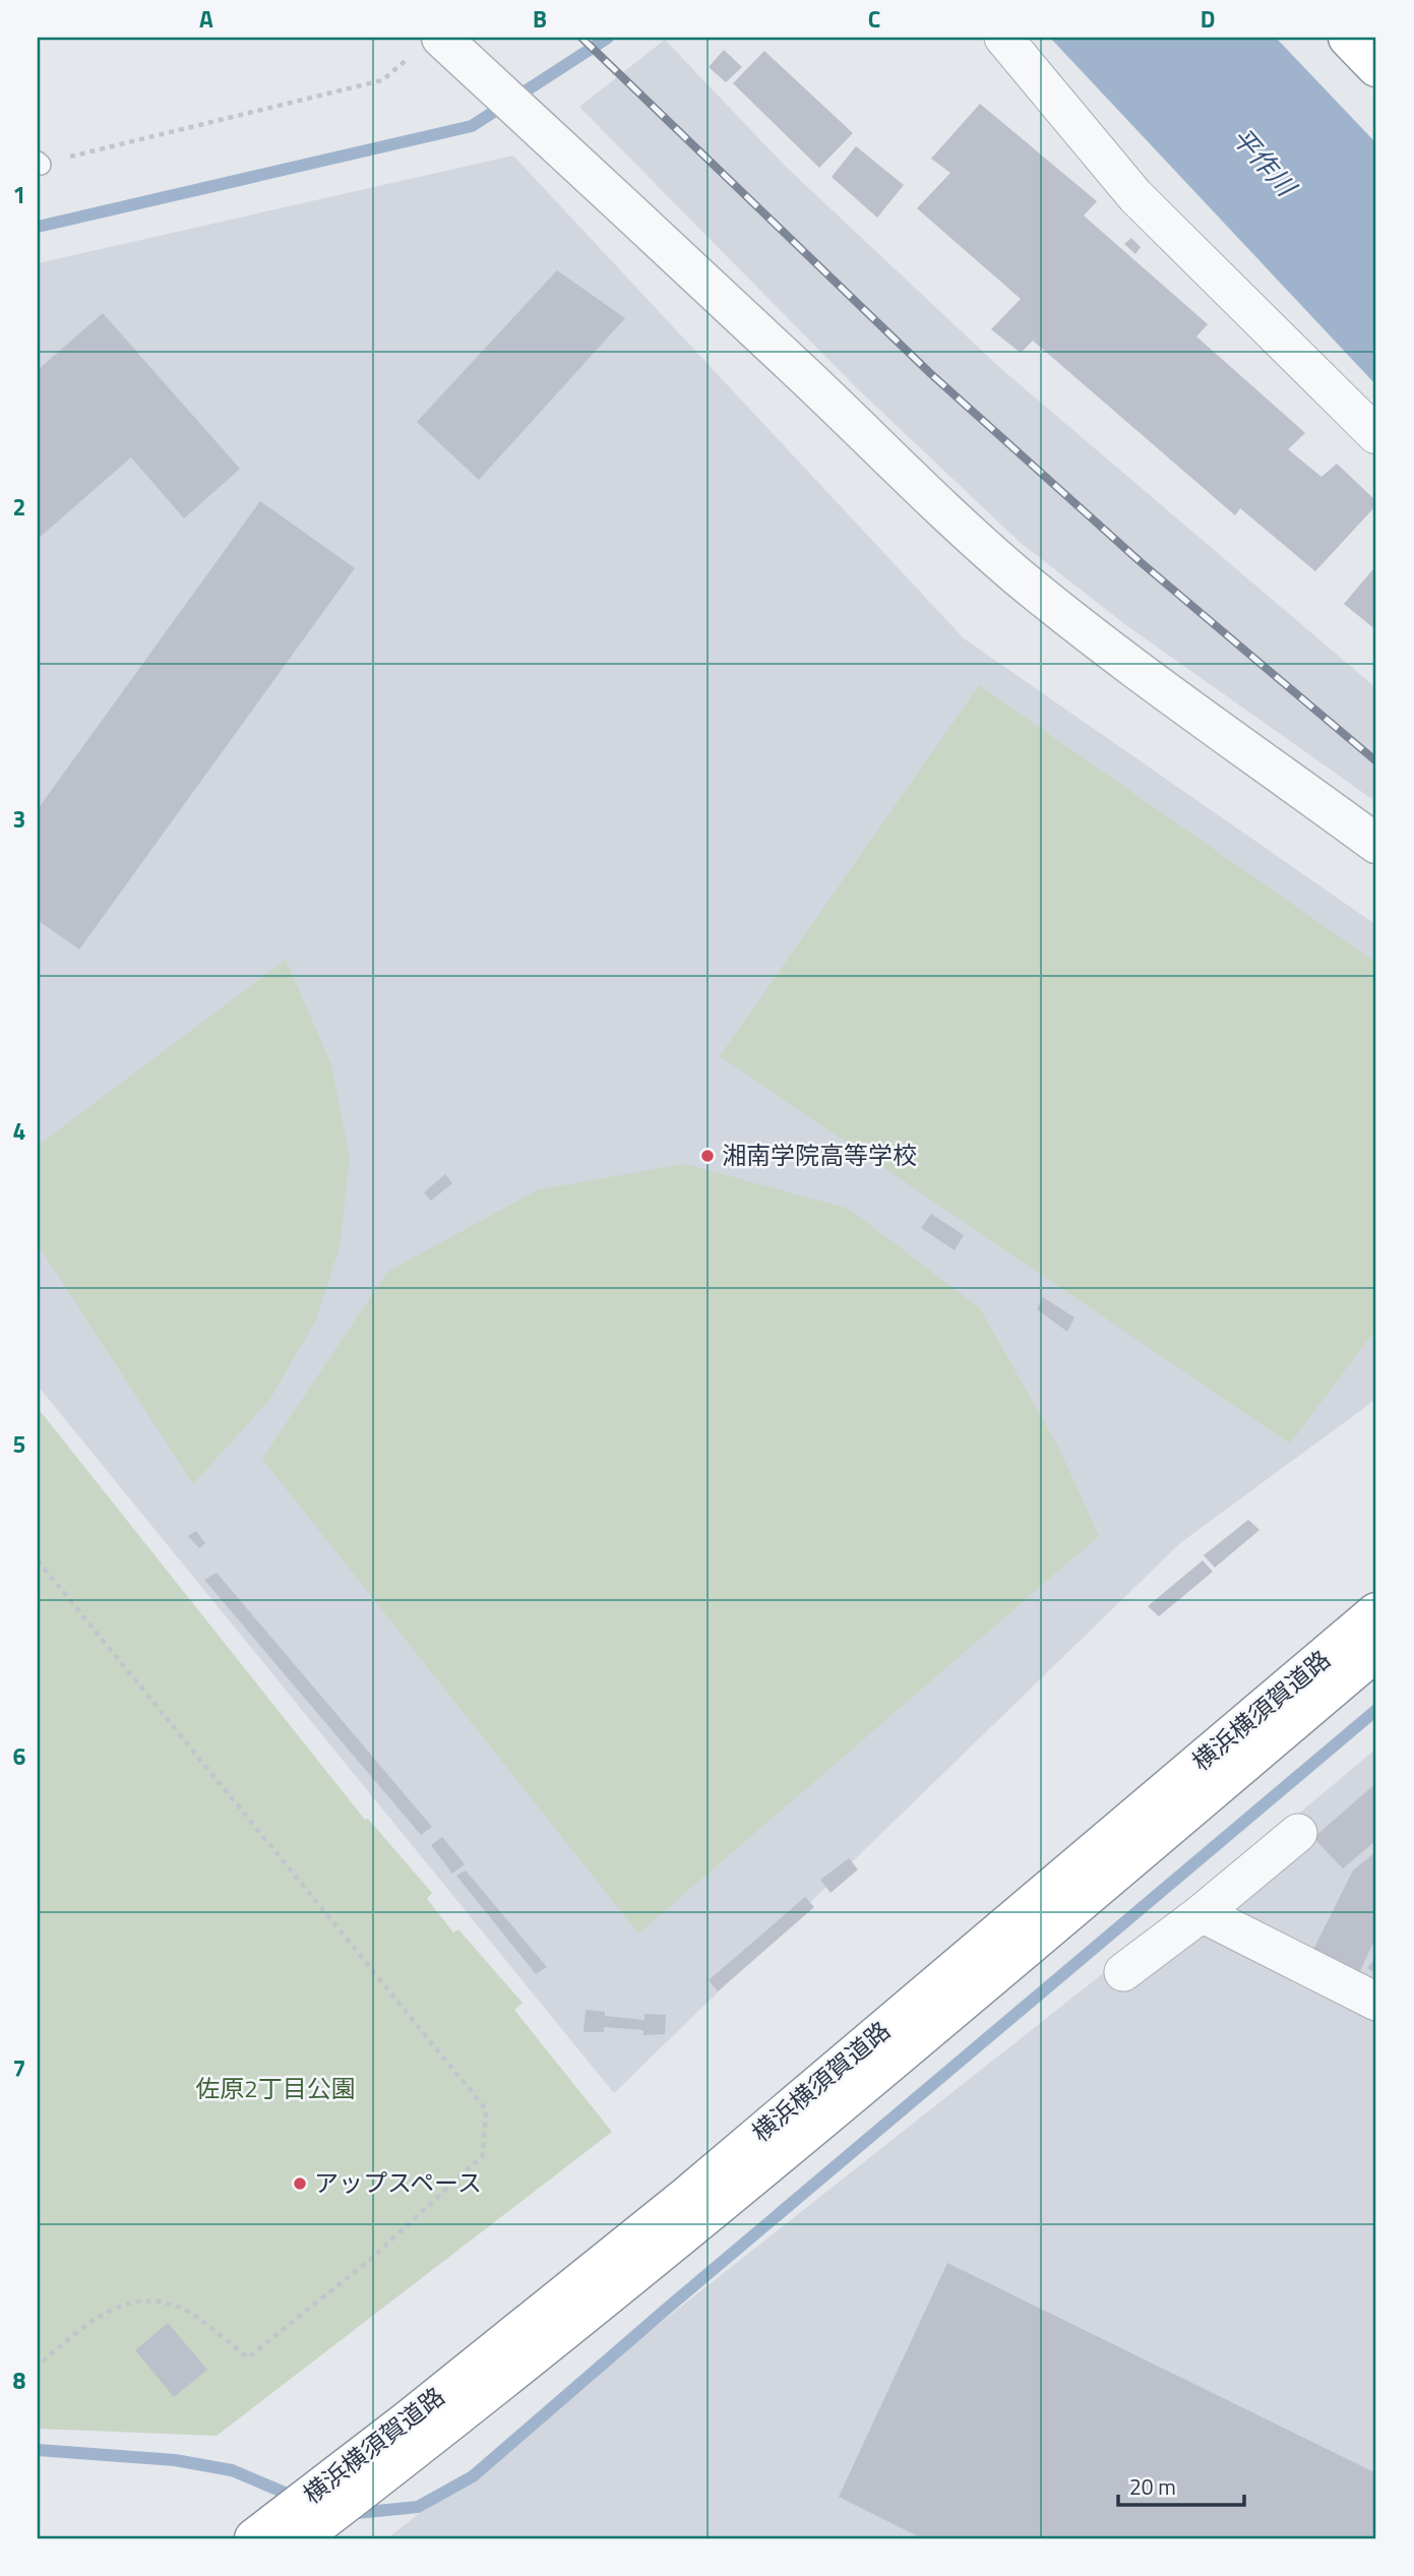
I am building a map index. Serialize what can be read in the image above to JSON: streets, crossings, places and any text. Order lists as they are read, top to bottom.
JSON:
{
  "streets": {
    "highway": ["横浜横須賀道路"]
  },
  "water": ["平作川"],
  "parks": ["佐原2丁目公園"],
  "places": ["湘南学院高等学校", "アップスペース"],
  "scale_bar": "20 m",
  "grid": {
    "columns": [
      "A",
      "B",
      "C",
      "D"
    ],
    "rows": [
      "1",
      "2",
      "3",
      "4",
      "5",
      "6",
      "7",
      "8"
    ]
  }
}
